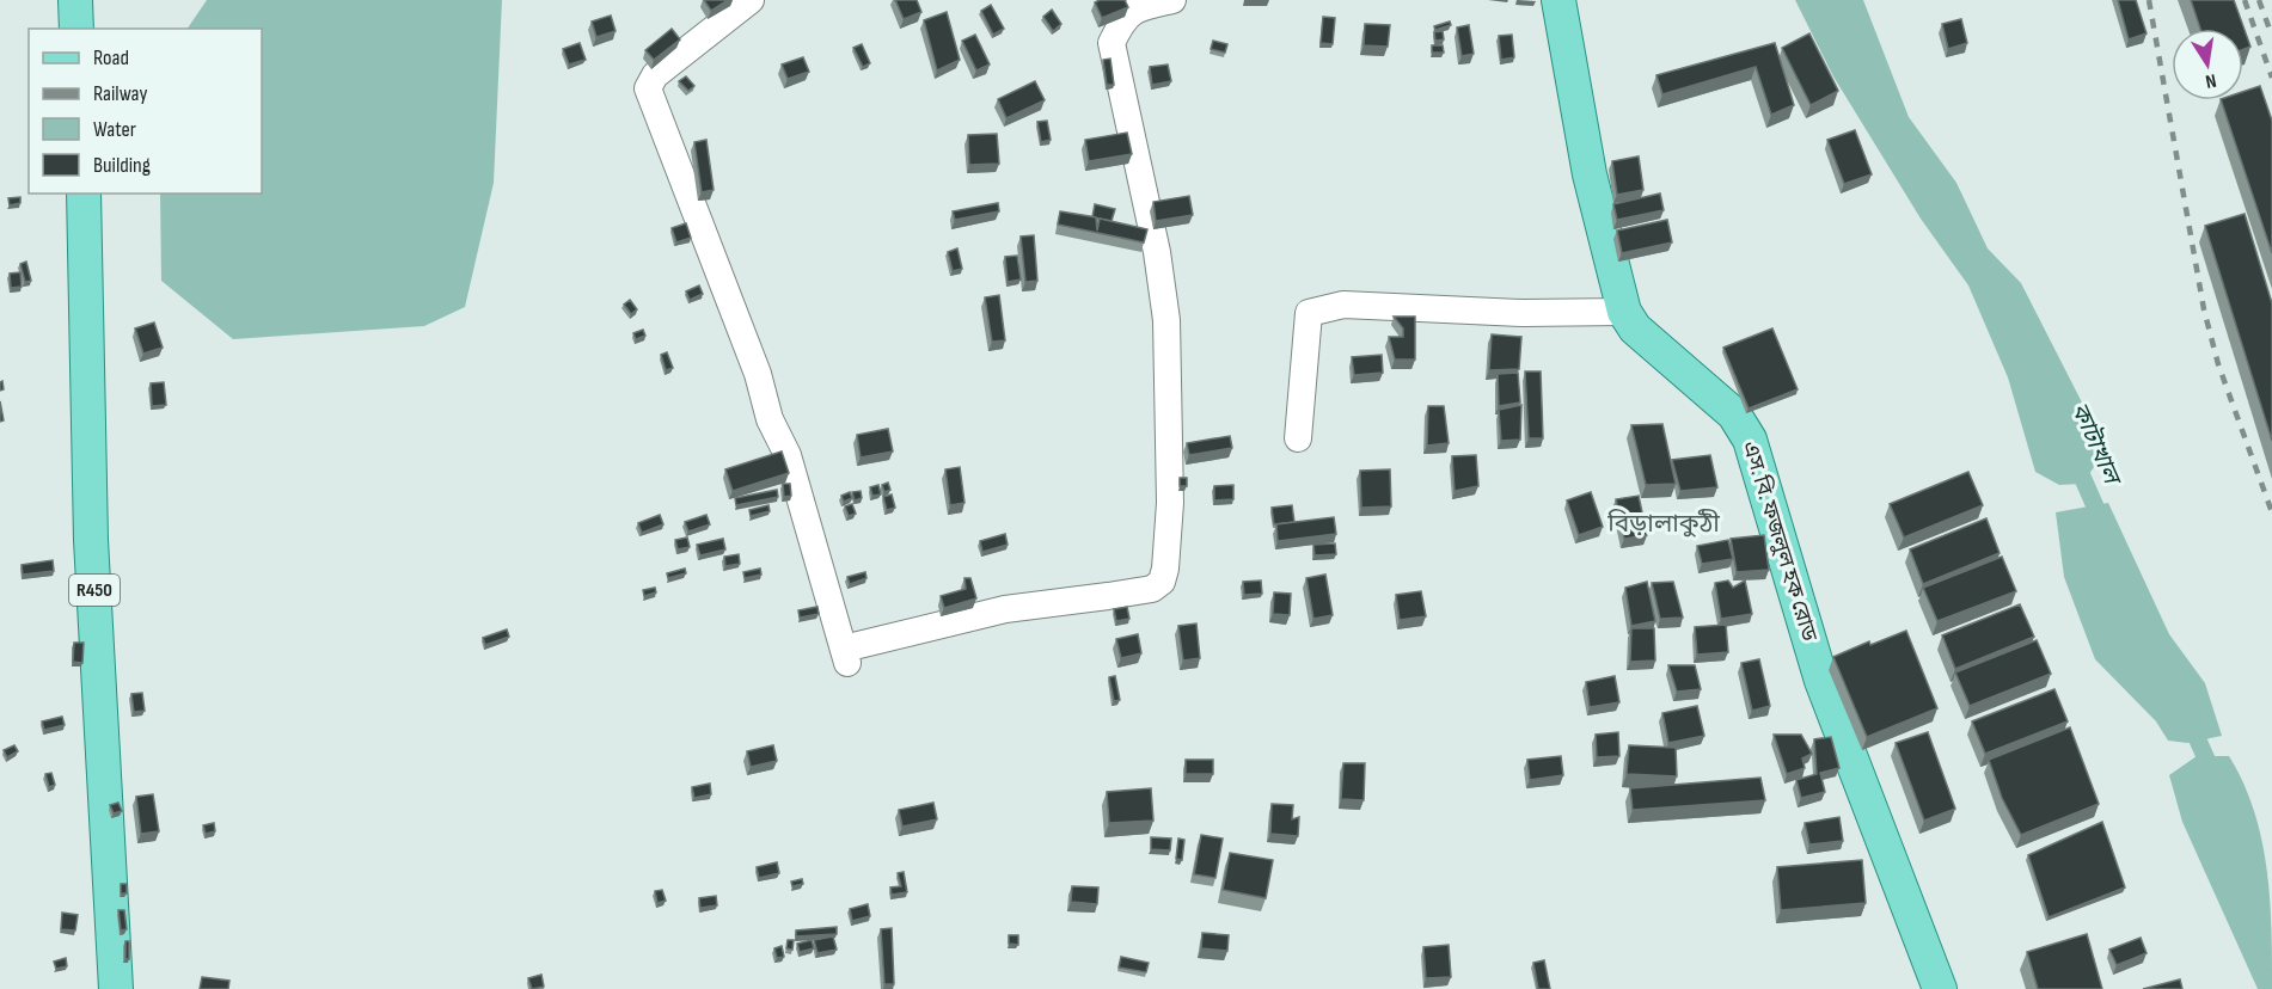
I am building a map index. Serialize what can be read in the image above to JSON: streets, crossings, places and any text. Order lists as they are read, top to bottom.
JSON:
{
  "streets": {
    "main road": ["এস. বি. ফজলুল হক রোড", "R450"]
  },
  "districts": ["বিড়ালাকুঠী"],
  "water": ["কাটাখাল"],
  "legend": [
    "Road",
    "Railway",
    "Water",
    "Building"
  ],
  "north": "bottom"
}
